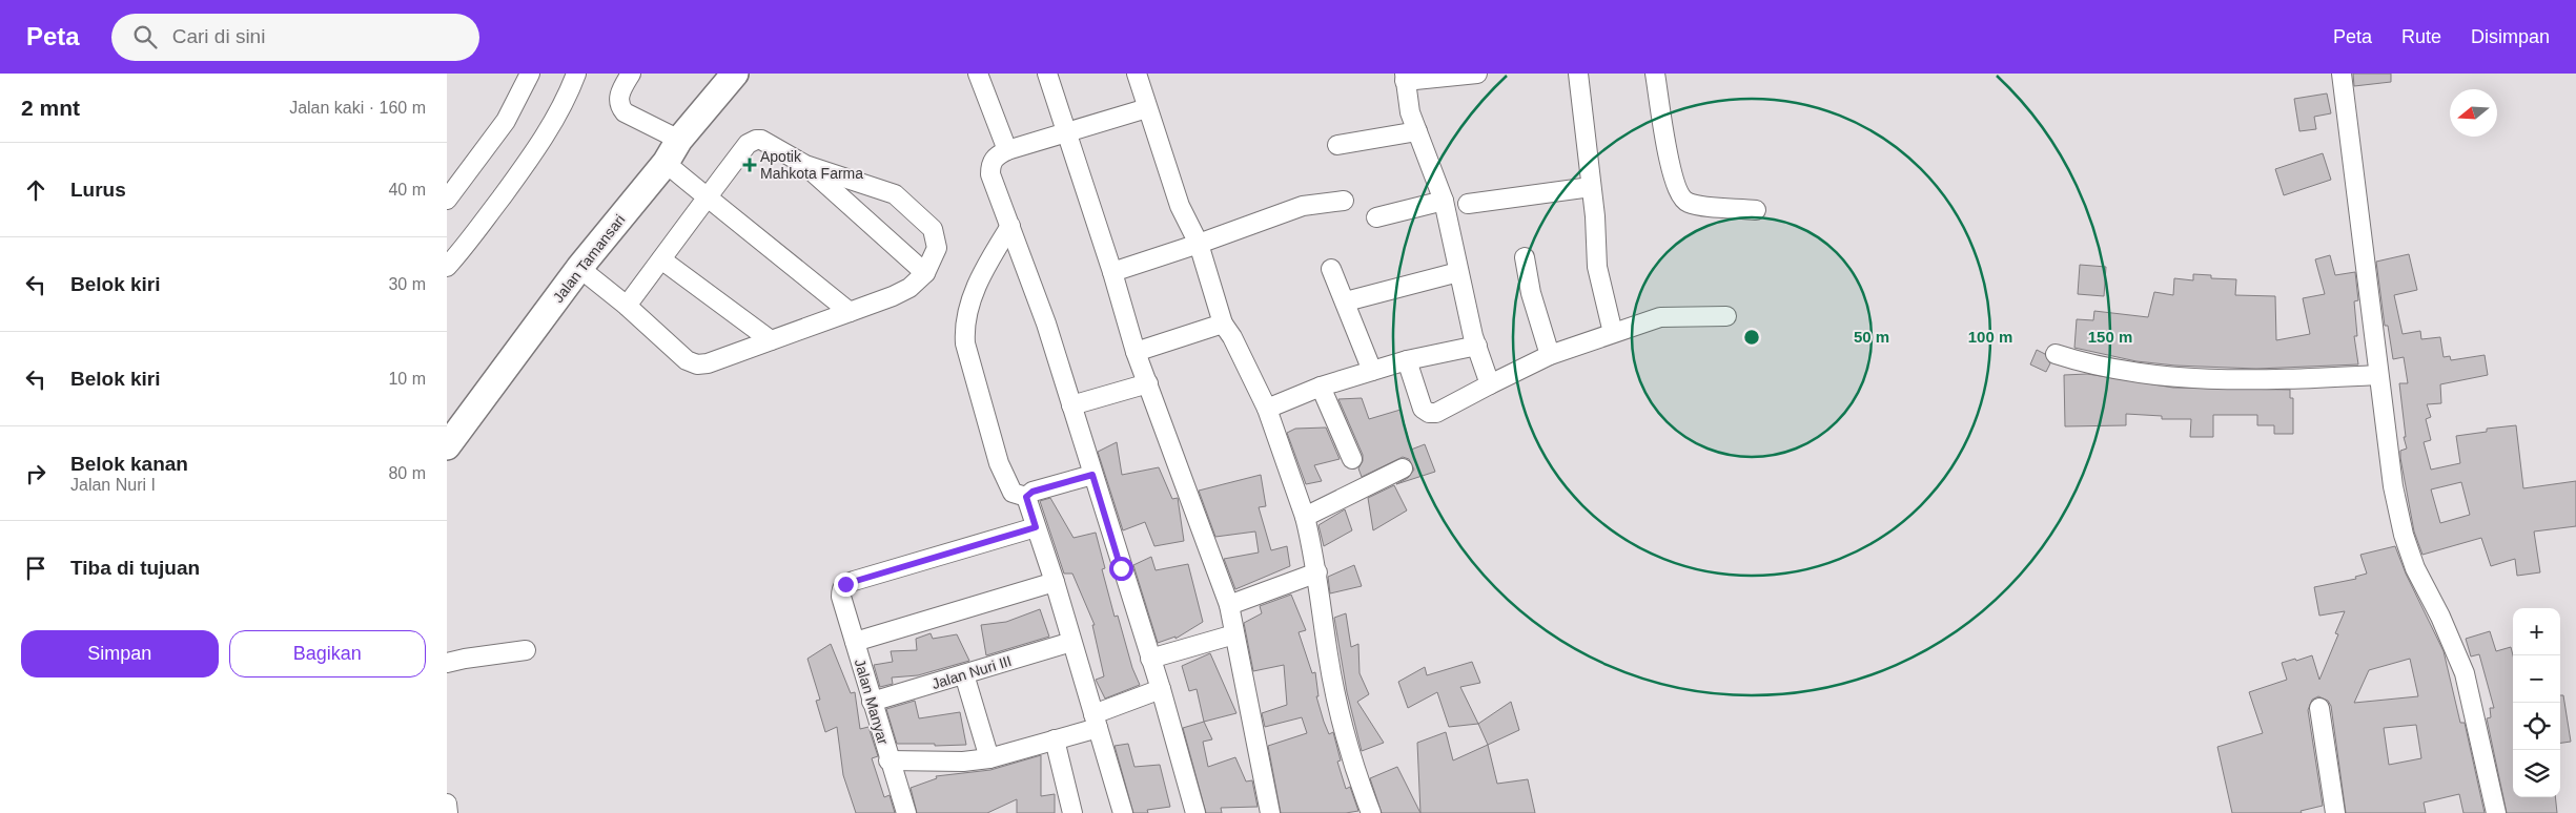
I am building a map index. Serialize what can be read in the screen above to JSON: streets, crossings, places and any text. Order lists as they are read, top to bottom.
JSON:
{
  "streets": {
    "main road": ["Jalan Tamansari"],
    "street": ["Jalan Nuri III", "Jalan Manyar"]
  },
  "crossings": [
    ["Jalan Nuri III", "Jalan Manyar"]
  ],
  "places": {
    "health": ["Apotik Mahkota Farma"]
  },
  "north": "left",
  "page": {
    "header": "Peta",
    "search": "Cari di sini",
    "nav": ["Peta", "Rute", "Disimpan"],
    "heading": ["2 mnt", "Jalan kaki · 160 m"],
    "list": [
      ["Lurus", "40 m"],
      ["Belok kiri", "30 m"],
      ["Belok kiri", "10 m"],
      ["Belok kanan", "Jalan Nuri I", "80 m"],
      "Tiba di tujuan"
    ],
    "map_buttons": ["+", "−"],
    "buttons": ["Simpan", "Bagikan"]
  },
  "rings": ["50 m", "100 m", "150 m"]
}
